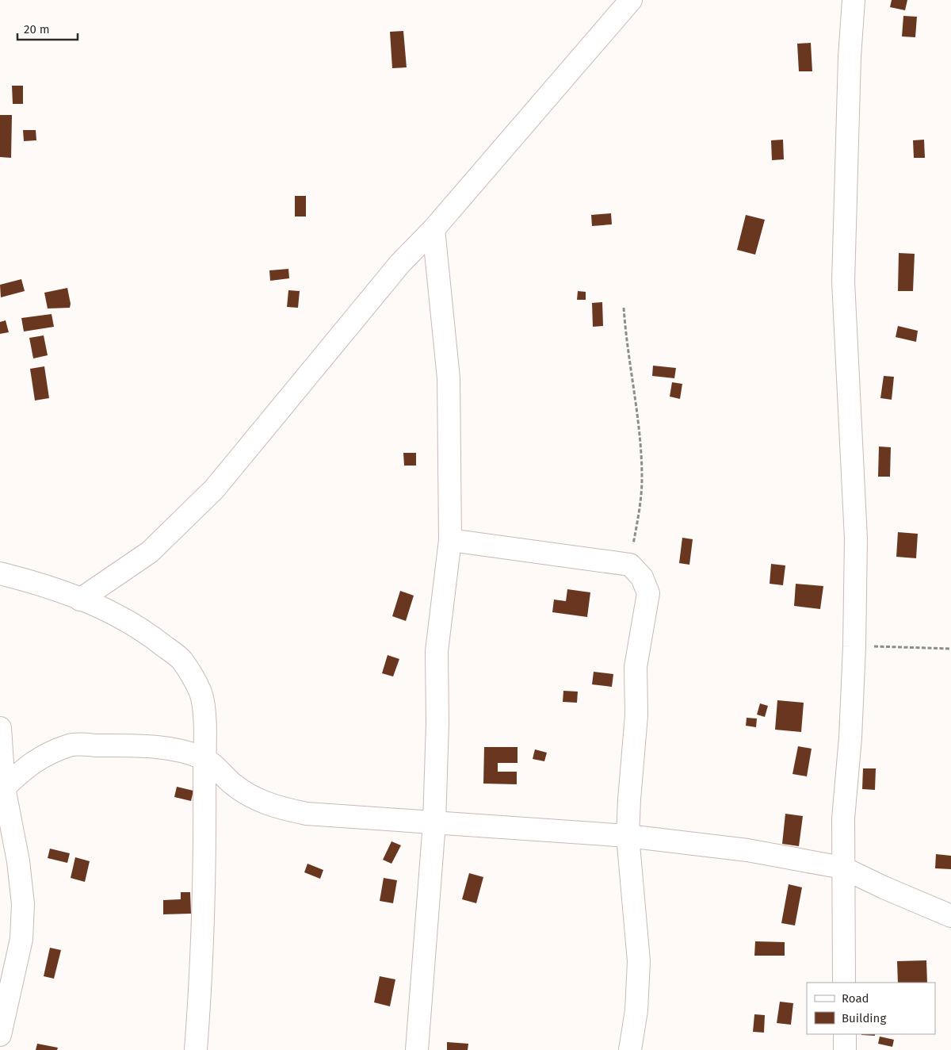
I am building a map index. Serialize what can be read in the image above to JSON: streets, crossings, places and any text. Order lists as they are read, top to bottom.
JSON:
{
  "legend": ["Road", "Building"],
  "scale_bar": "20 m"
}
